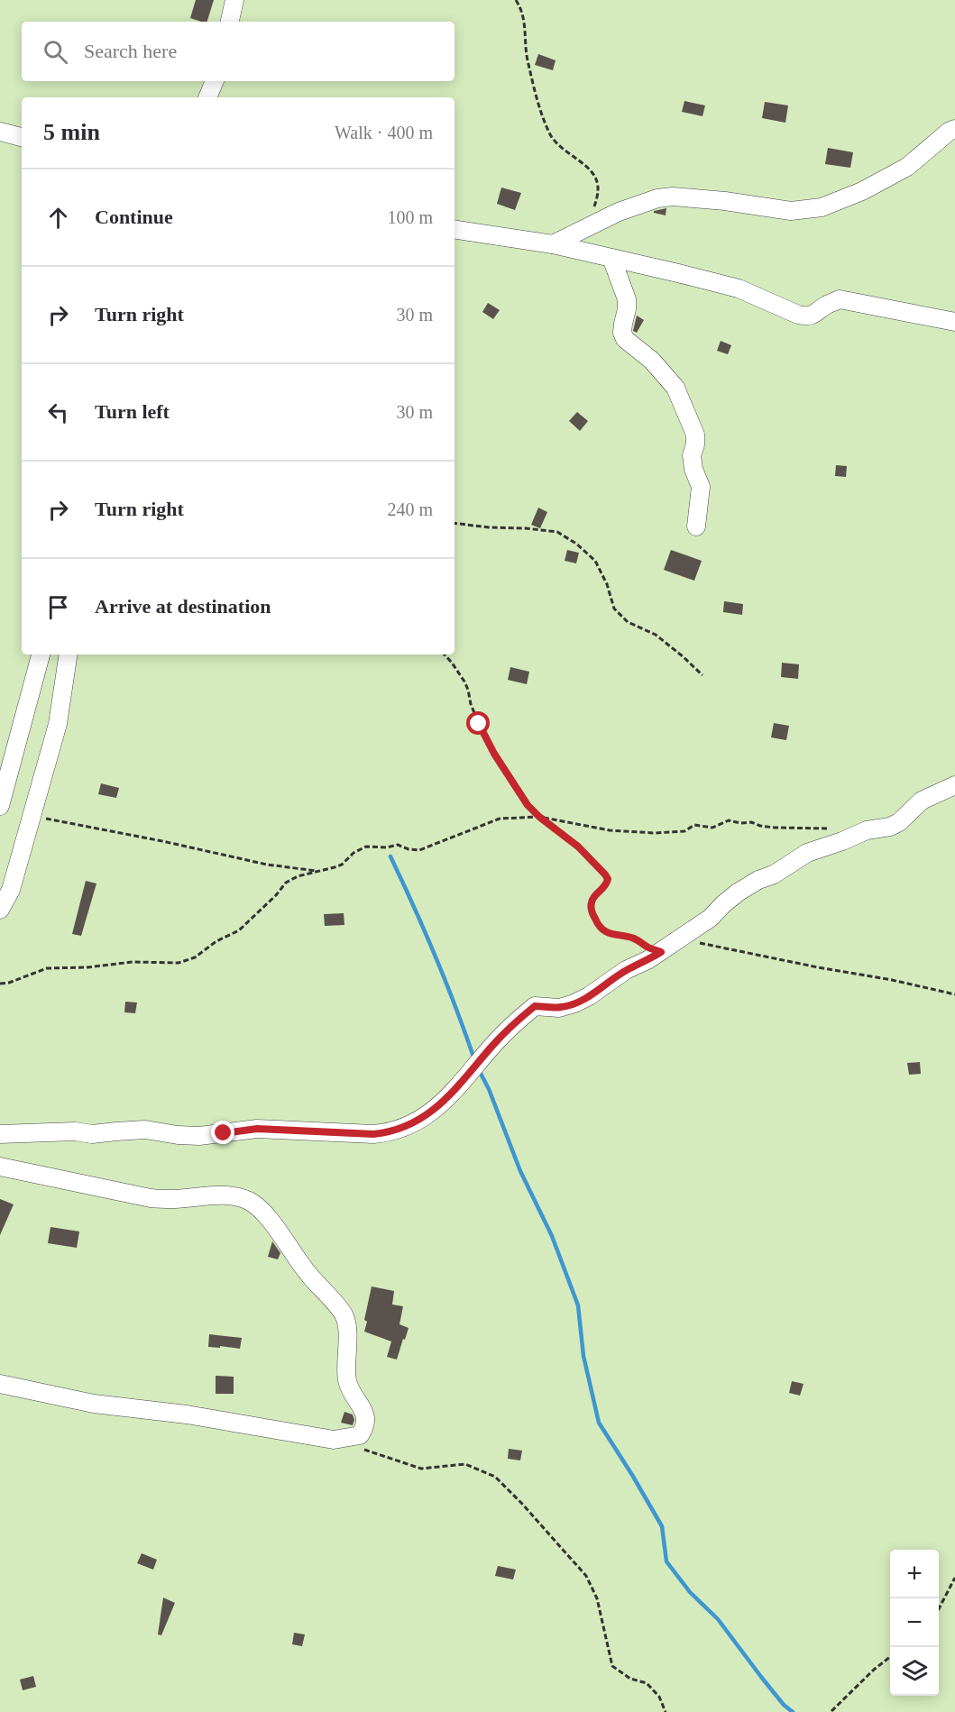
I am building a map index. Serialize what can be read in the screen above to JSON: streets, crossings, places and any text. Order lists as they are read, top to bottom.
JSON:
{
  "page": {
    "search": "Search here",
    "heading": ["5 min", "Walk · 400 m"],
    "list": [
      ["Continue", "100 m"],
      ["Turn right", "30 m"],
      ["Turn left", "30 m"],
      ["Turn right", "240 m"],
      "Arrive at destination"
    ],
    "map_buttons": ["+", "−"]
  }
}
